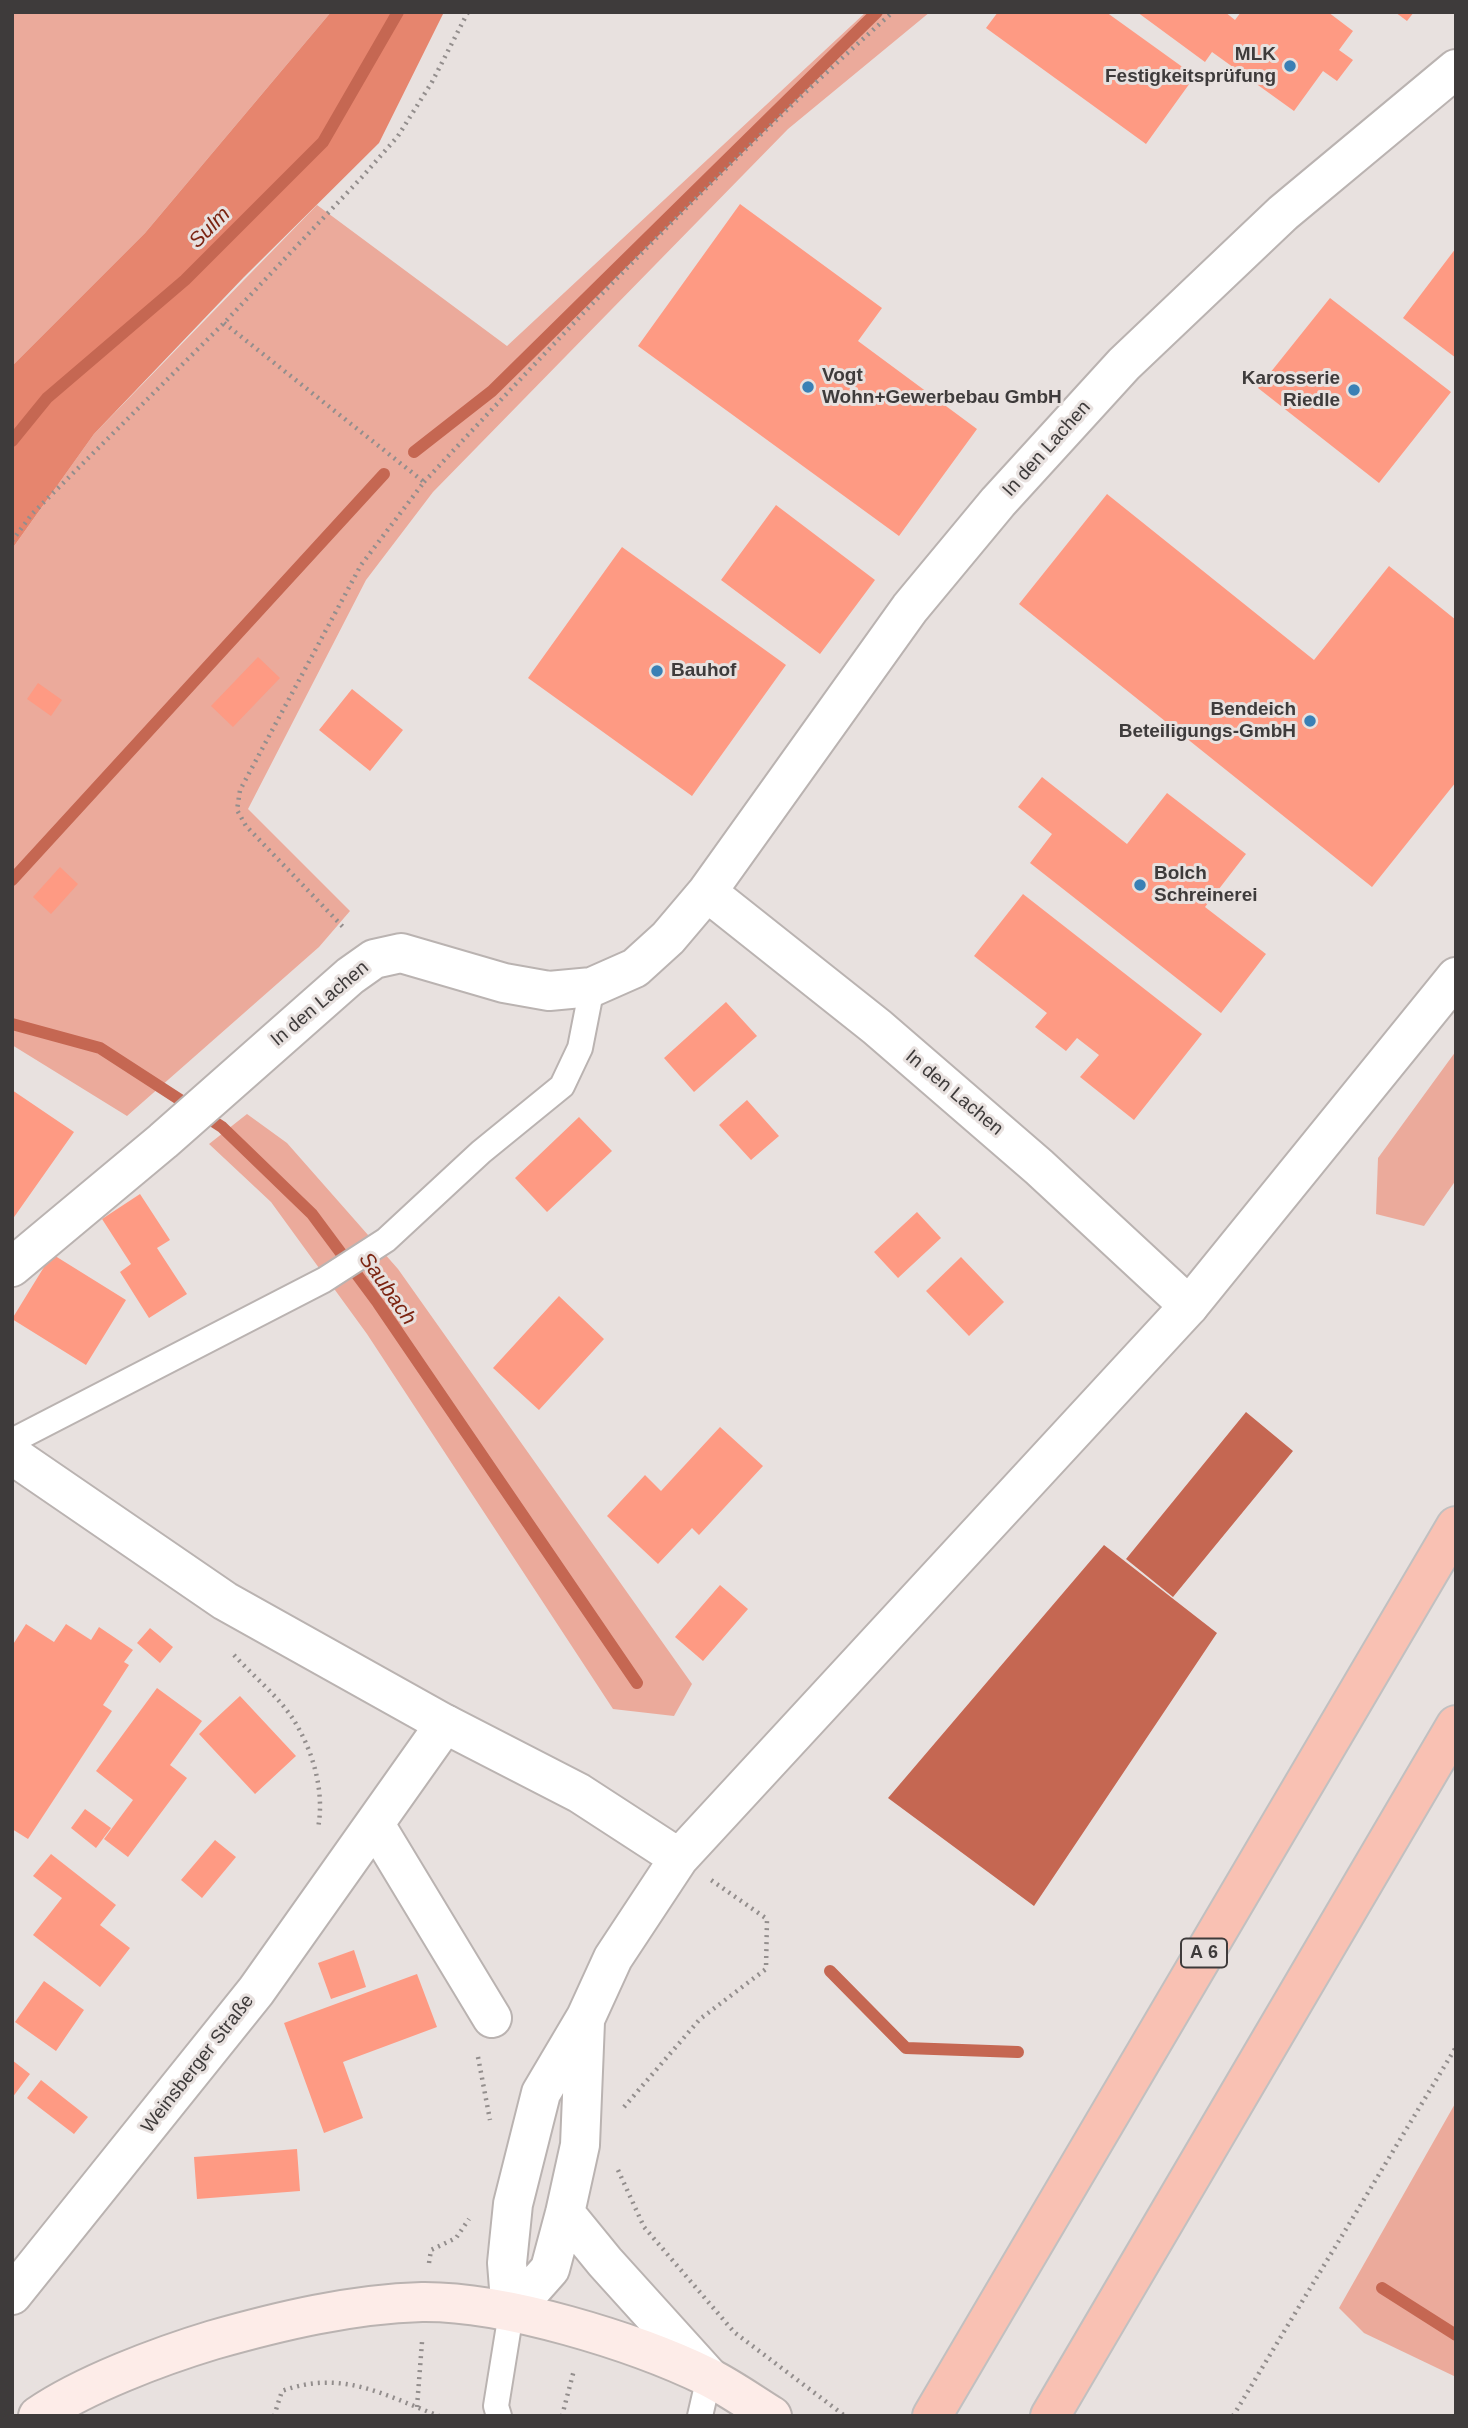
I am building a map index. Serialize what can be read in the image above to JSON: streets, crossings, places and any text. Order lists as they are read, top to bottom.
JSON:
{
  "streets": {
    "highway": ["A 6"],
    "street": ["In den Lachen", "Weinsberger Straße"]
  },
  "water": ["Sulm", "Saubach"],
  "places": [
    "MLK Festigkeitsprüfung",
    "Vogt Wohn+Gewerbebau GmbH",
    "Karosserie Riedle",
    "Bauhof",
    "Bendeich Beteiligungs-GmbH",
    "Bolch Schreinerei"
  ]
}
